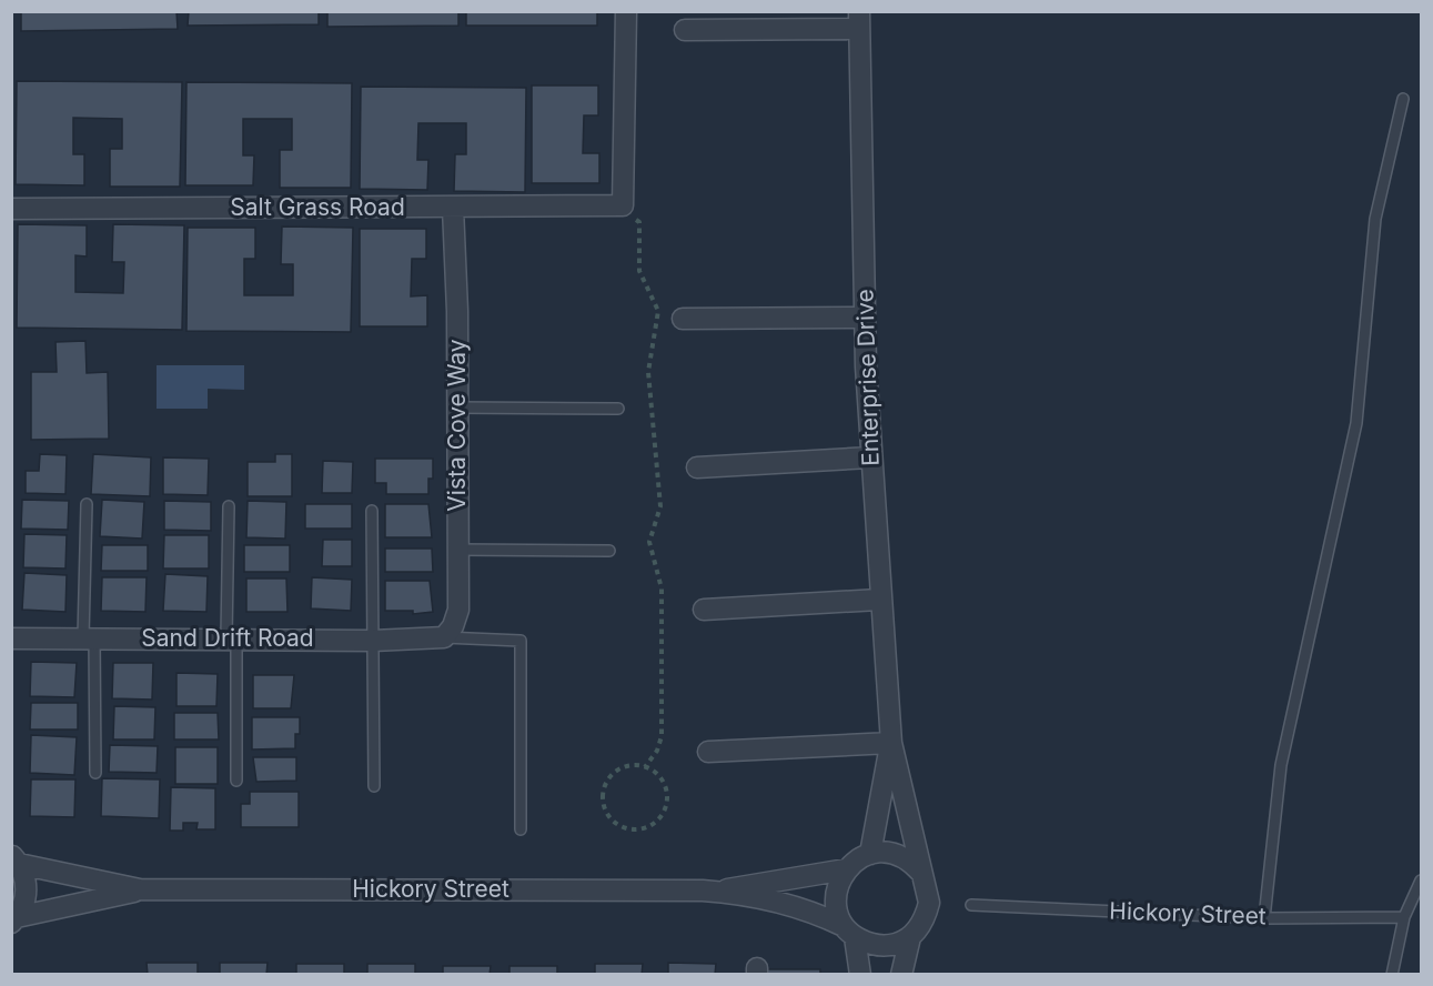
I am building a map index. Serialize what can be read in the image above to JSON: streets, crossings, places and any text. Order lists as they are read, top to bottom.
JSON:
{
  "streets": {
    "street": [
      "Salt Grass Road",
      "Enterprise Drive",
      "Vista Cove Way",
      "Sand Drift Road",
      "Hickory Street"
    ]
  },
  "crossings": [
    ["Salt Grass Road", "Vista Cove Way"],
    ["Vista Cove Way", "Sand Drift Road"]
  ]
}
